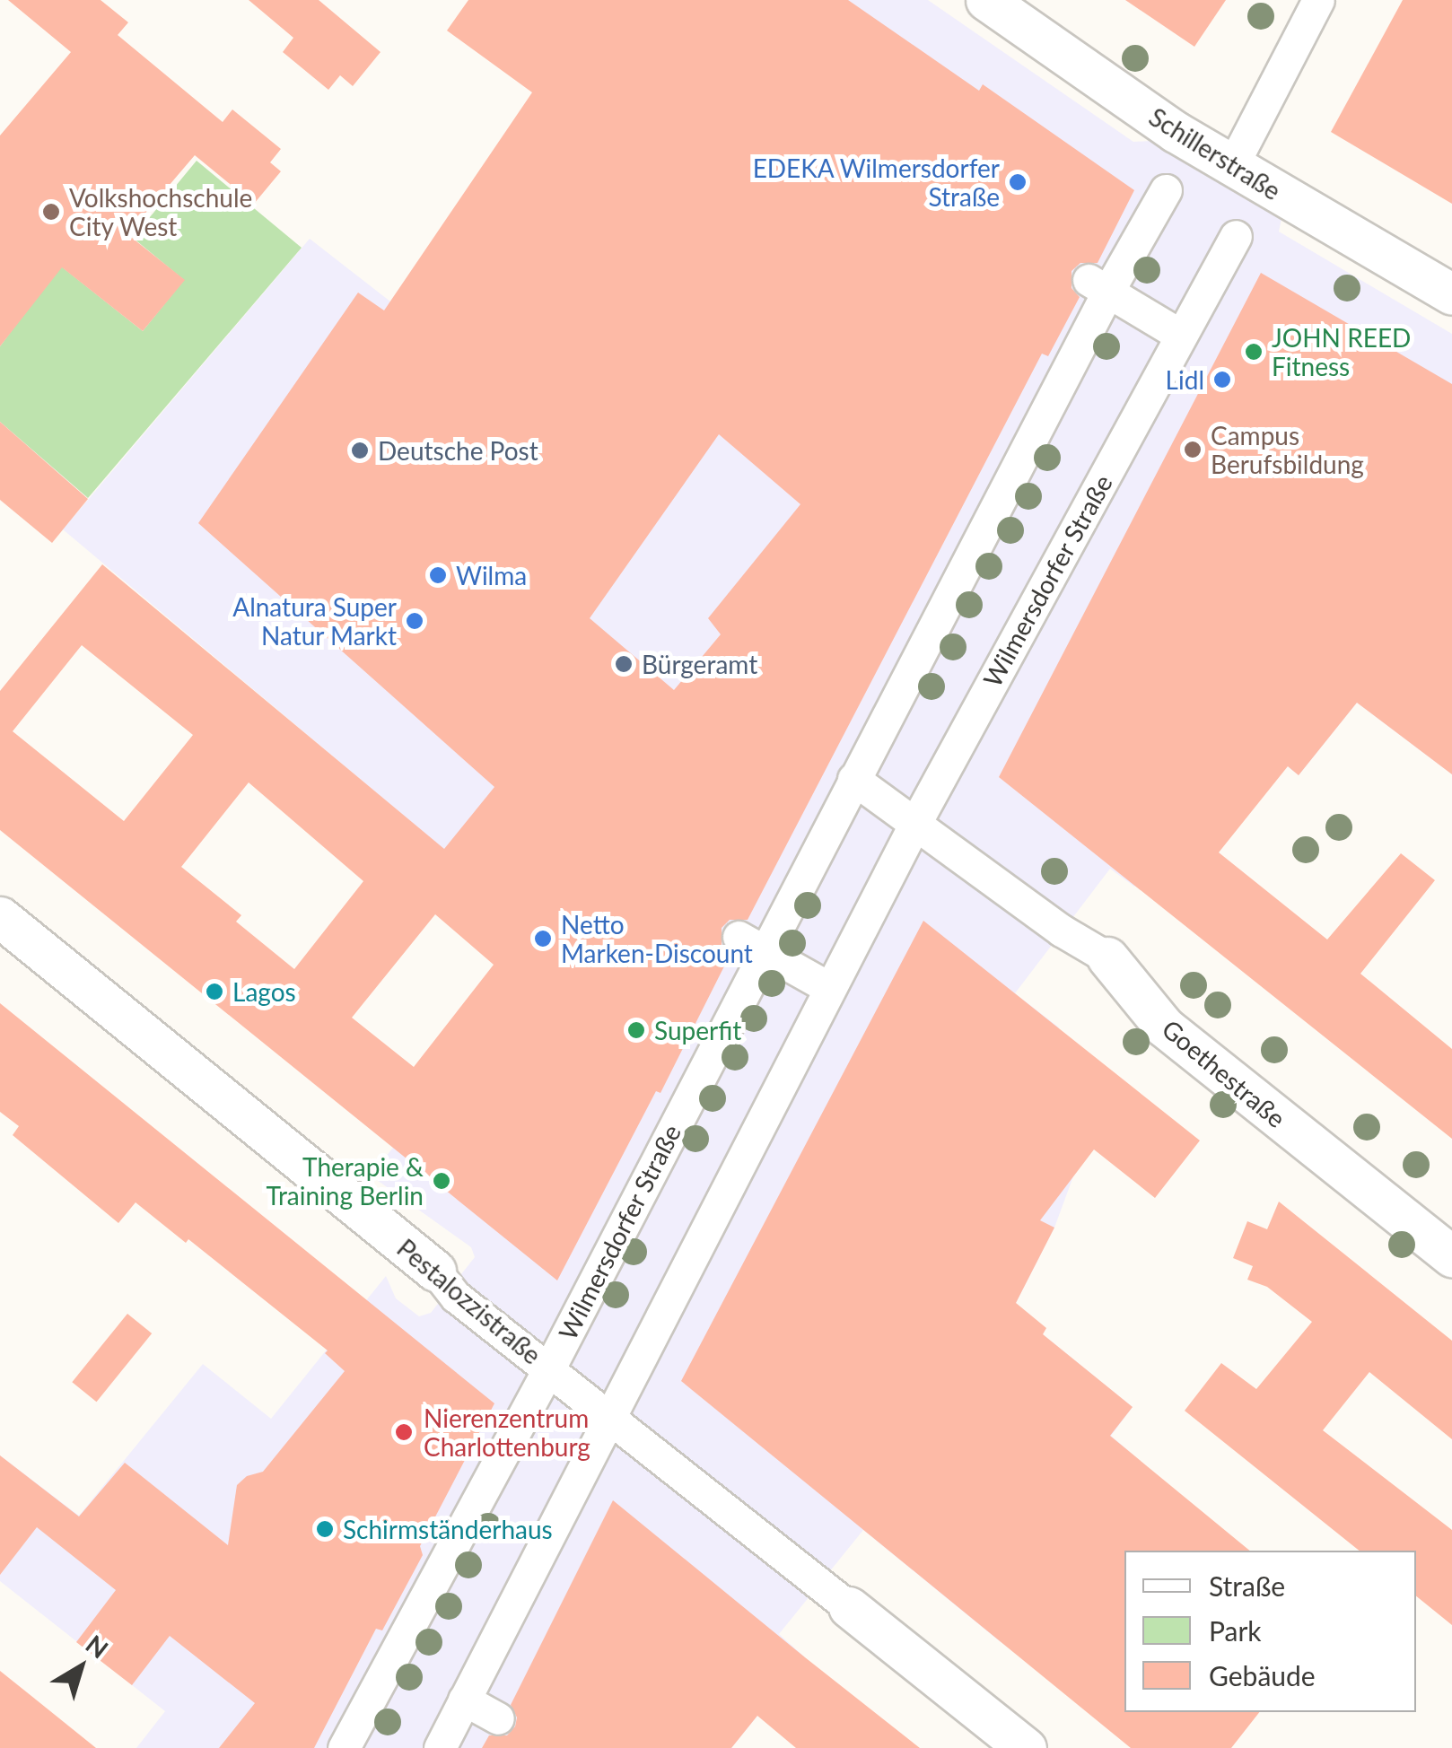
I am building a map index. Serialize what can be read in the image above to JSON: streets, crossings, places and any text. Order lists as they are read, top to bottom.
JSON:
{
  "streets": {
    "street": [
      "Schillerstraße",
      "Wilmersdorfer Straße",
      "Goethestraße",
      "Pestalozzistraße"
    ]
  },
  "crossings": [
    ["Wilmersdorfer Straße", "Goethestraße"],
    ["Wilmersdorfer Straße", "Pestalozzistraße"]
  ],
  "places": [
    "EDEKA Wilmersdorfer Straße",
    "Volkshochschule City West",
    "JOHN REED Fitness",
    "Lidl",
    "Campus Berufsbildung",
    "Deutsche Post",
    "Wilma",
    "Alnatura Super Natur Markt",
    "Bürgeramt",
    "Netto Marken-Discount",
    "Lagos",
    "Superfit",
    "Therapie & Training Berlin",
    "Nierenzentrum Charlottenburg",
    "Schirmständerhaus"
  ],
  "legend": ["Straße", "Park", "Gebäude"],
  "north": "top right"
}
